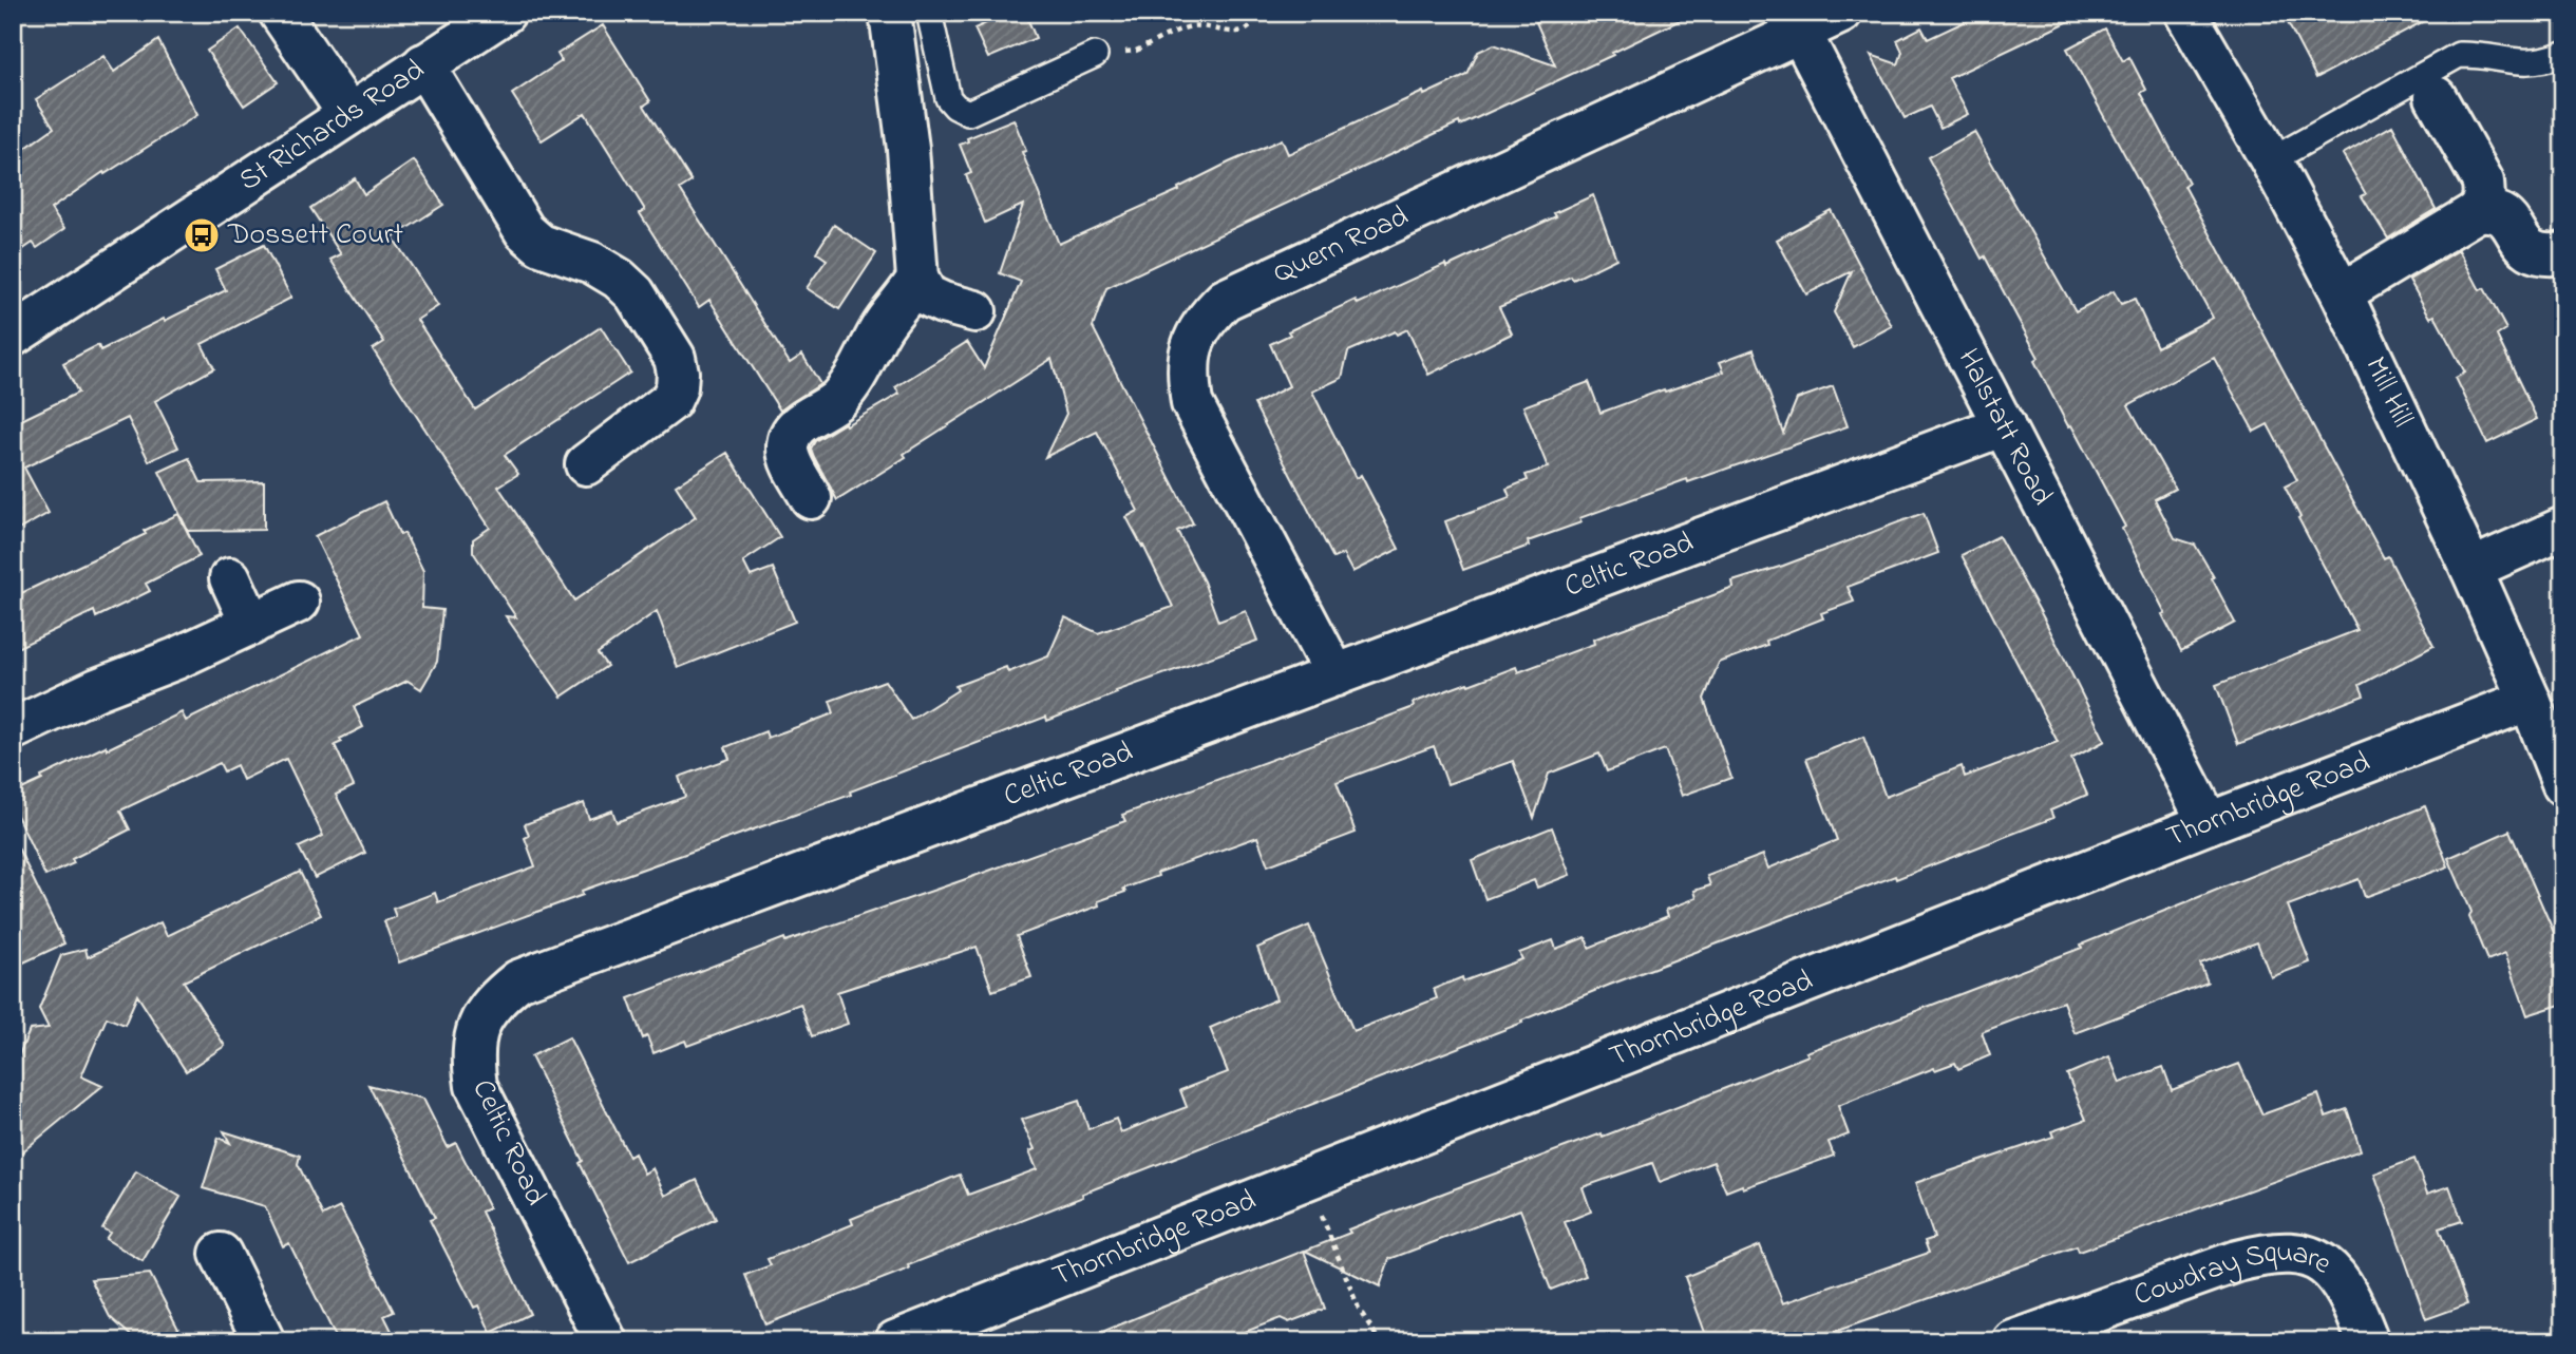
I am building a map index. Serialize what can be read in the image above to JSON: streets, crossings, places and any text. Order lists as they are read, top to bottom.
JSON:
{
  "streets": {
    "street": [
      "St Richards Road",
      "Quern Road",
      "Mill Hill",
      "Halstatt Road",
      "Celtic Road",
      "Thornbridge Road",
      "Cowdray Square"
    ]
  },
  "crossings": [
    ["Quern Road", "Halstatt Road"],
    ["Quern Road", "Celtic Road"],
    ["Mill Hill", "Thornbridge Road"],
    ["Halstatt Road", "Celtic Road"],
    ["Halstatt Road", "Thornbridge Road"]
  ],
  "places": {
    "bus stop": ["Dossett Court"]
  }
}
